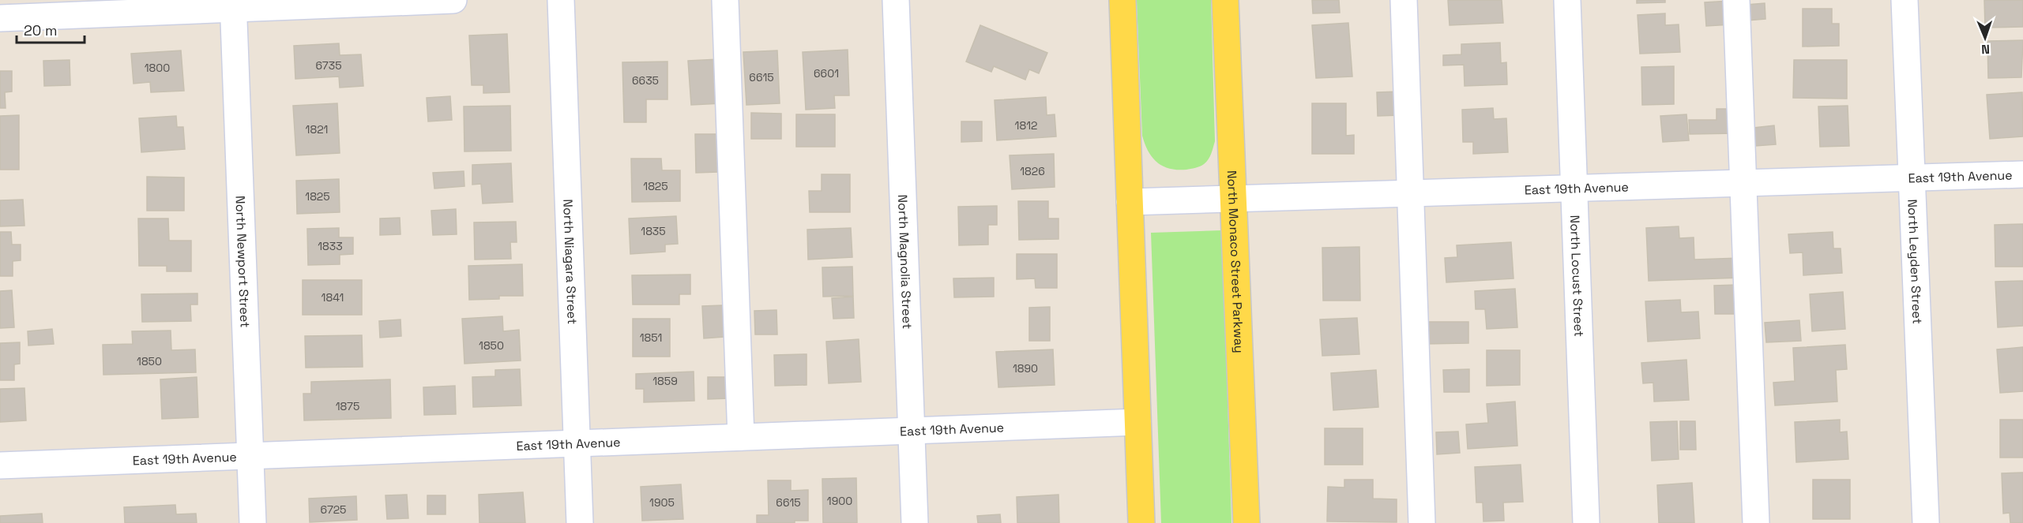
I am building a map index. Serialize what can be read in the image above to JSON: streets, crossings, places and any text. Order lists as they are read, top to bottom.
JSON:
{
  "streets": {
    "main road": ["North Monaco Street Parkway"],
    "street": [
      "East 19th Avenue",
      "North Niagara Street",
      "North Newport Street",
      "North Magnolia Street",
      "North Leyden Street",
      "North Locust Street"
    ]
  },
  "crossings": [
    ["East 19th Avenue", "North Niagara Street"],
    ["East 19th Avenue", "North Newport Street"],
    ["East 19th Avenue", "North Magnolia Street"],
    ["East 19th Avenue", "North Monaco Street Parkway"],
    ["East 19th Avenue", "North Leyden Street"],
    ["East 19th Avenue", "North Locust Street"]
  ],
  "house_numbers": [
    "6735",
    "1800",
    "6601",
    "6615",
    "6635",
    "1812",
    "1821",
    "1826",
    "1825",
    "1825",
    "1835",
    "1833",
    "1841",
    "1851",
    "1850",
    "1850",
    "1890",
    "1859",
    "1875",
    "1900",
    "1905",
    "6615",
    "6725"
  ],
  "scale_bar": "20 m",
  "north": "bottom"
}
